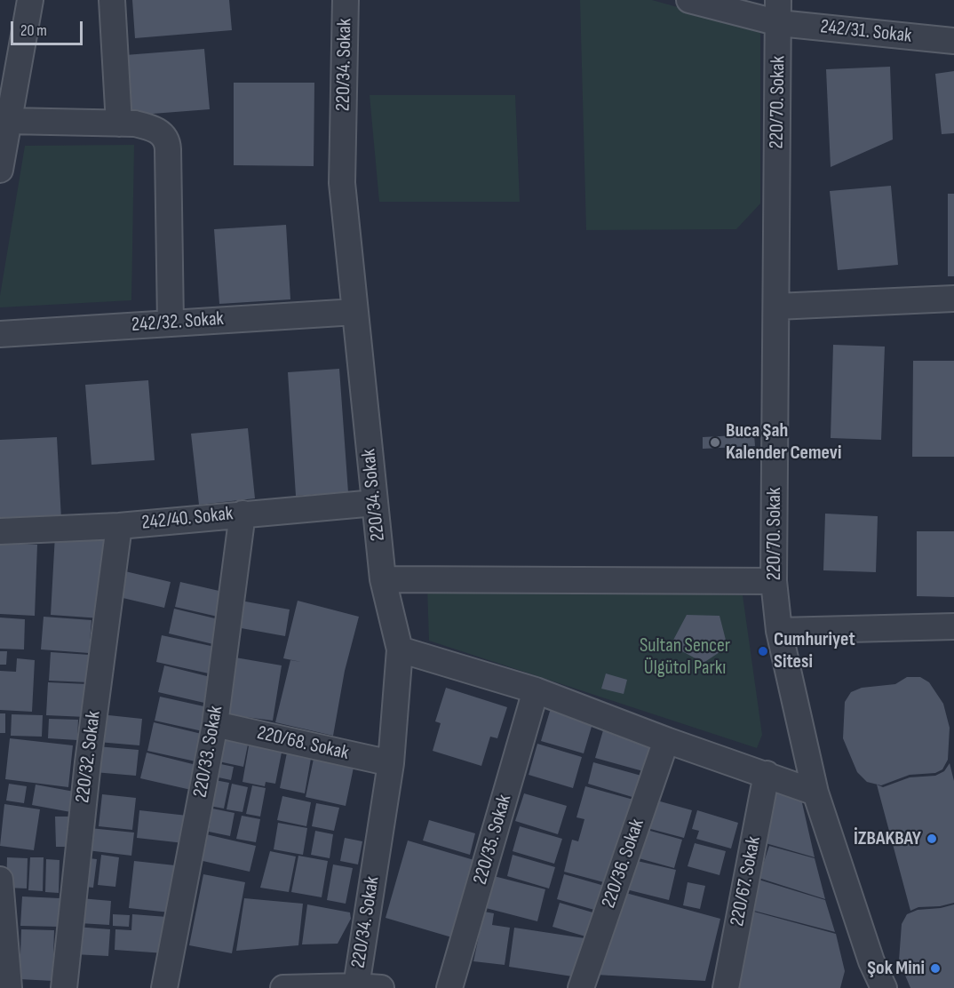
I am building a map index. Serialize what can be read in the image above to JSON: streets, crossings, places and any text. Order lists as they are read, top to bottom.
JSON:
{
  "streets": {
    "street": [
      "242/31. Sokak",
      "220/34. Sokak",
      "220/70. Sokak",
      "242/32. Sokak",
      "242/40. Sokak",
      "220/68. Sokak",
      "220/33. Sokak",
      "220/32. Sokak",
      "220/35. Sokak",
      "220/36. Sokak",
      "220/67. Sokak"
    ]
  },
  "crossings": [
    ["242/31. Sokak", "220/70. Sokak"],
    ["220/34. Sokak", "242/32. Sokak"],
    ["220/34. Sokak", "242/40. Sokak"],
    ["220/34. Sokak", "220/68. Sokak"],
    ["242/40. Sokak", "220/33. Sokak"],
    ["242/40. Sokak", "220/32. Sokak"],
    ["220/68. Sokak", "220/33. Sokak"]
  ],
  "parks": ["Sultan Sencer Ülgütol Parkı"],
  "places": [
    "Buca Şah Kalender Cemevi",
    "Cumhuriyet Sitesi",
    "İZBAKBAY",
    "Şok Mini"
  ],
  "scale_bar": "20 m"
}
